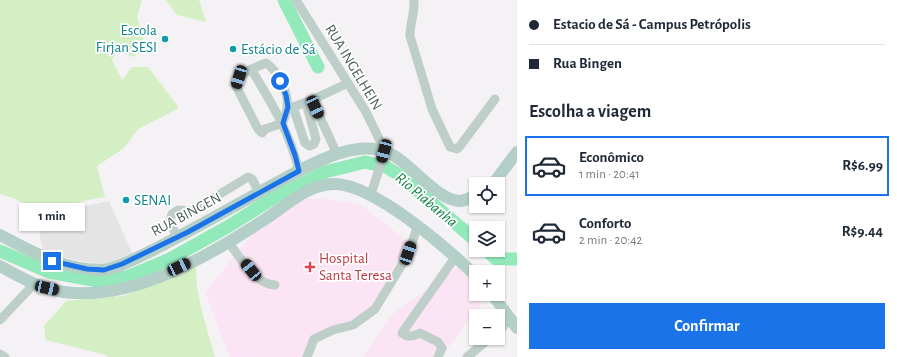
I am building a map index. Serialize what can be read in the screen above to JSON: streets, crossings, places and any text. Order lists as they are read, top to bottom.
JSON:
{
  "streets": {
    "main road": ["RUA BINGEN"],
    "street": ["RUA INGELHEIN"]
  },
  "crossings": [
    ["RUA INGELHEIN", "RUA BINGEN"]
  ],
  "water": ["Rio Piabanha"],
  "places": {
    "other": ["Escola Firjan SESI", "Estácio de Sá", "SENAI"],
    "health": ["Hospital Santa Teresa"]
  },
  "page": {
    "banner": ["Estacio de Sá - Campus Petrópolis", "Rua Bingen"],
    "heading": "Escolha a viagem",
    "list": [
      {
        "name": "Econômico",
        "note": "1 min · 20:41",
        "value": "R$6.99"
      },
      {
        "name": "Conforto",
        "note": "2 min · 20:42",
        "value": "R$9.44"
      }
    ],
    "map_buttons": ["+", "−"],
    "bubble": "1 min",
    "buttons": "Confirmar"
  }
}
